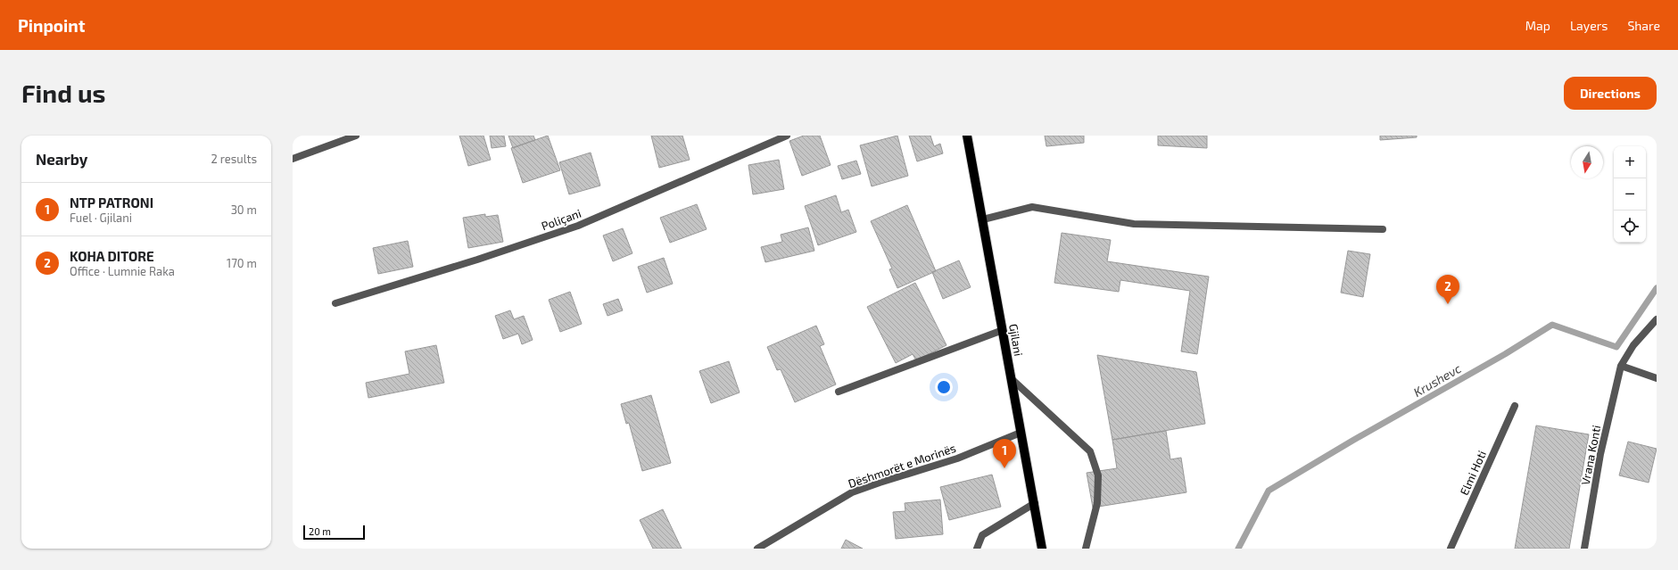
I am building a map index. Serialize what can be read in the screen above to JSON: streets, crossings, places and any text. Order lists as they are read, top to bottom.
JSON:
{
  "streets": {
    "main road": ["Gjilani"],
    "street": [
      "Poliçani",
      "Vrana Konti",
      "Dëshmorët e Morinës",
      "Elmi Hoti"
    ]
  },
  "crossings": [
    ["Gjilani", "Dëshmorët e Morinës"]
  ],
  "water": ["Krushevc"],
  "scale_bar": "20 m",
  "north": "bottom",
  "page": {
    "header": "Pinpoint",
    "nav": ["Map", "Layers", "Share"],
    "buttons": "Directions",
    "title": "Find us",
    "heading": ["Nearby", "2 results"],
    "map_buttons": ["+", "−"],
    "list": [
      {
        "mark": "1",
        "name": "NTP PATRONI",
        "note": "Fuel · Gjilani",
        "value": "30 m"
      },
      {
        "mark": "2",
        "name": "KOHA DITORE",
        "note": "Office · Lumnie Raka",
        "value": "170 m"
      }
    ],
    "pins": ["2", "1"],
    "scale": "20 m"
  }
}
